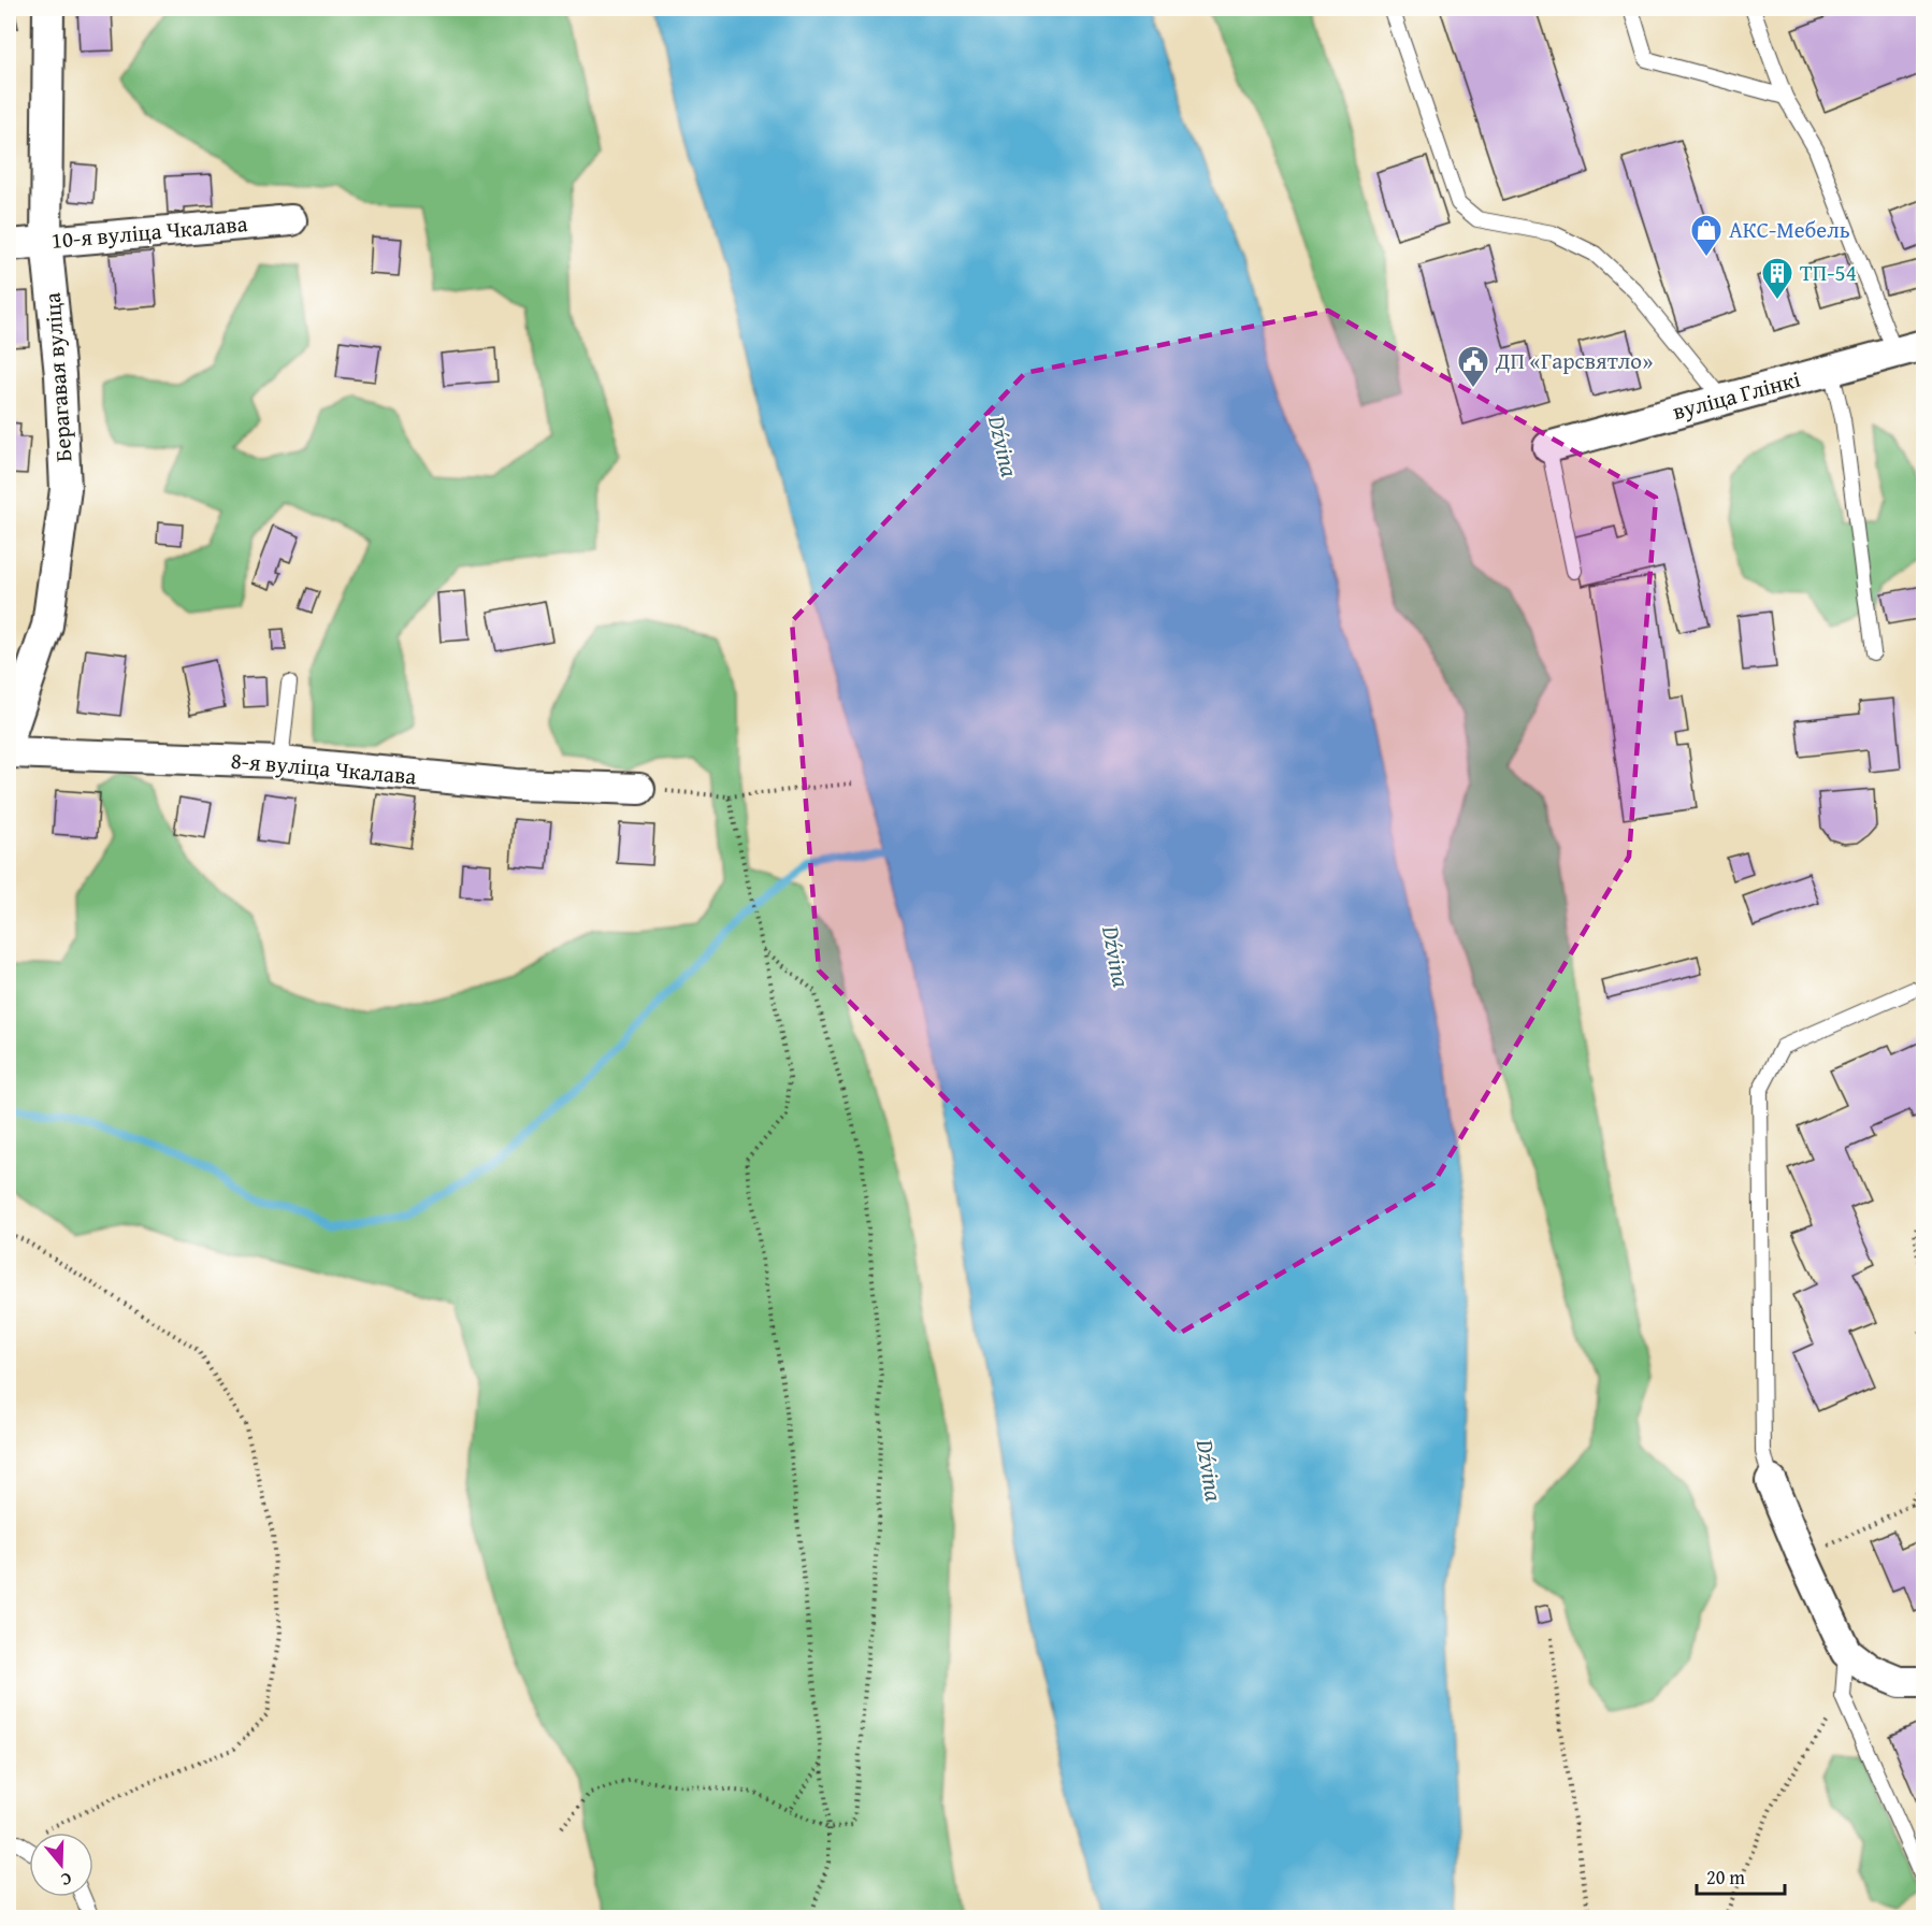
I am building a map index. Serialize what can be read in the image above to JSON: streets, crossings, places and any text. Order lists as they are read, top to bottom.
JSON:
{
  "streets": {
    "street": [
      "10-я вуліца Чкалава",
      "Берагавая вуліца",
      "вуліца Глінкі",
      "8-я вуліца Чкалава"
    ]
  },
  "crossings": [
    ["10-я вуліца Чкалава", "Берагавая вуліца"]
  ],
  "water": ["Dźvina"],
  "places": {
    "shop": ["АКС-Мебель"],
    "building": ["ТП-54"],
    "public building": ["ДП «Гарсвятло»"]
  },
  "scale_bar": "20 m",
  "north": "bottom"
}
